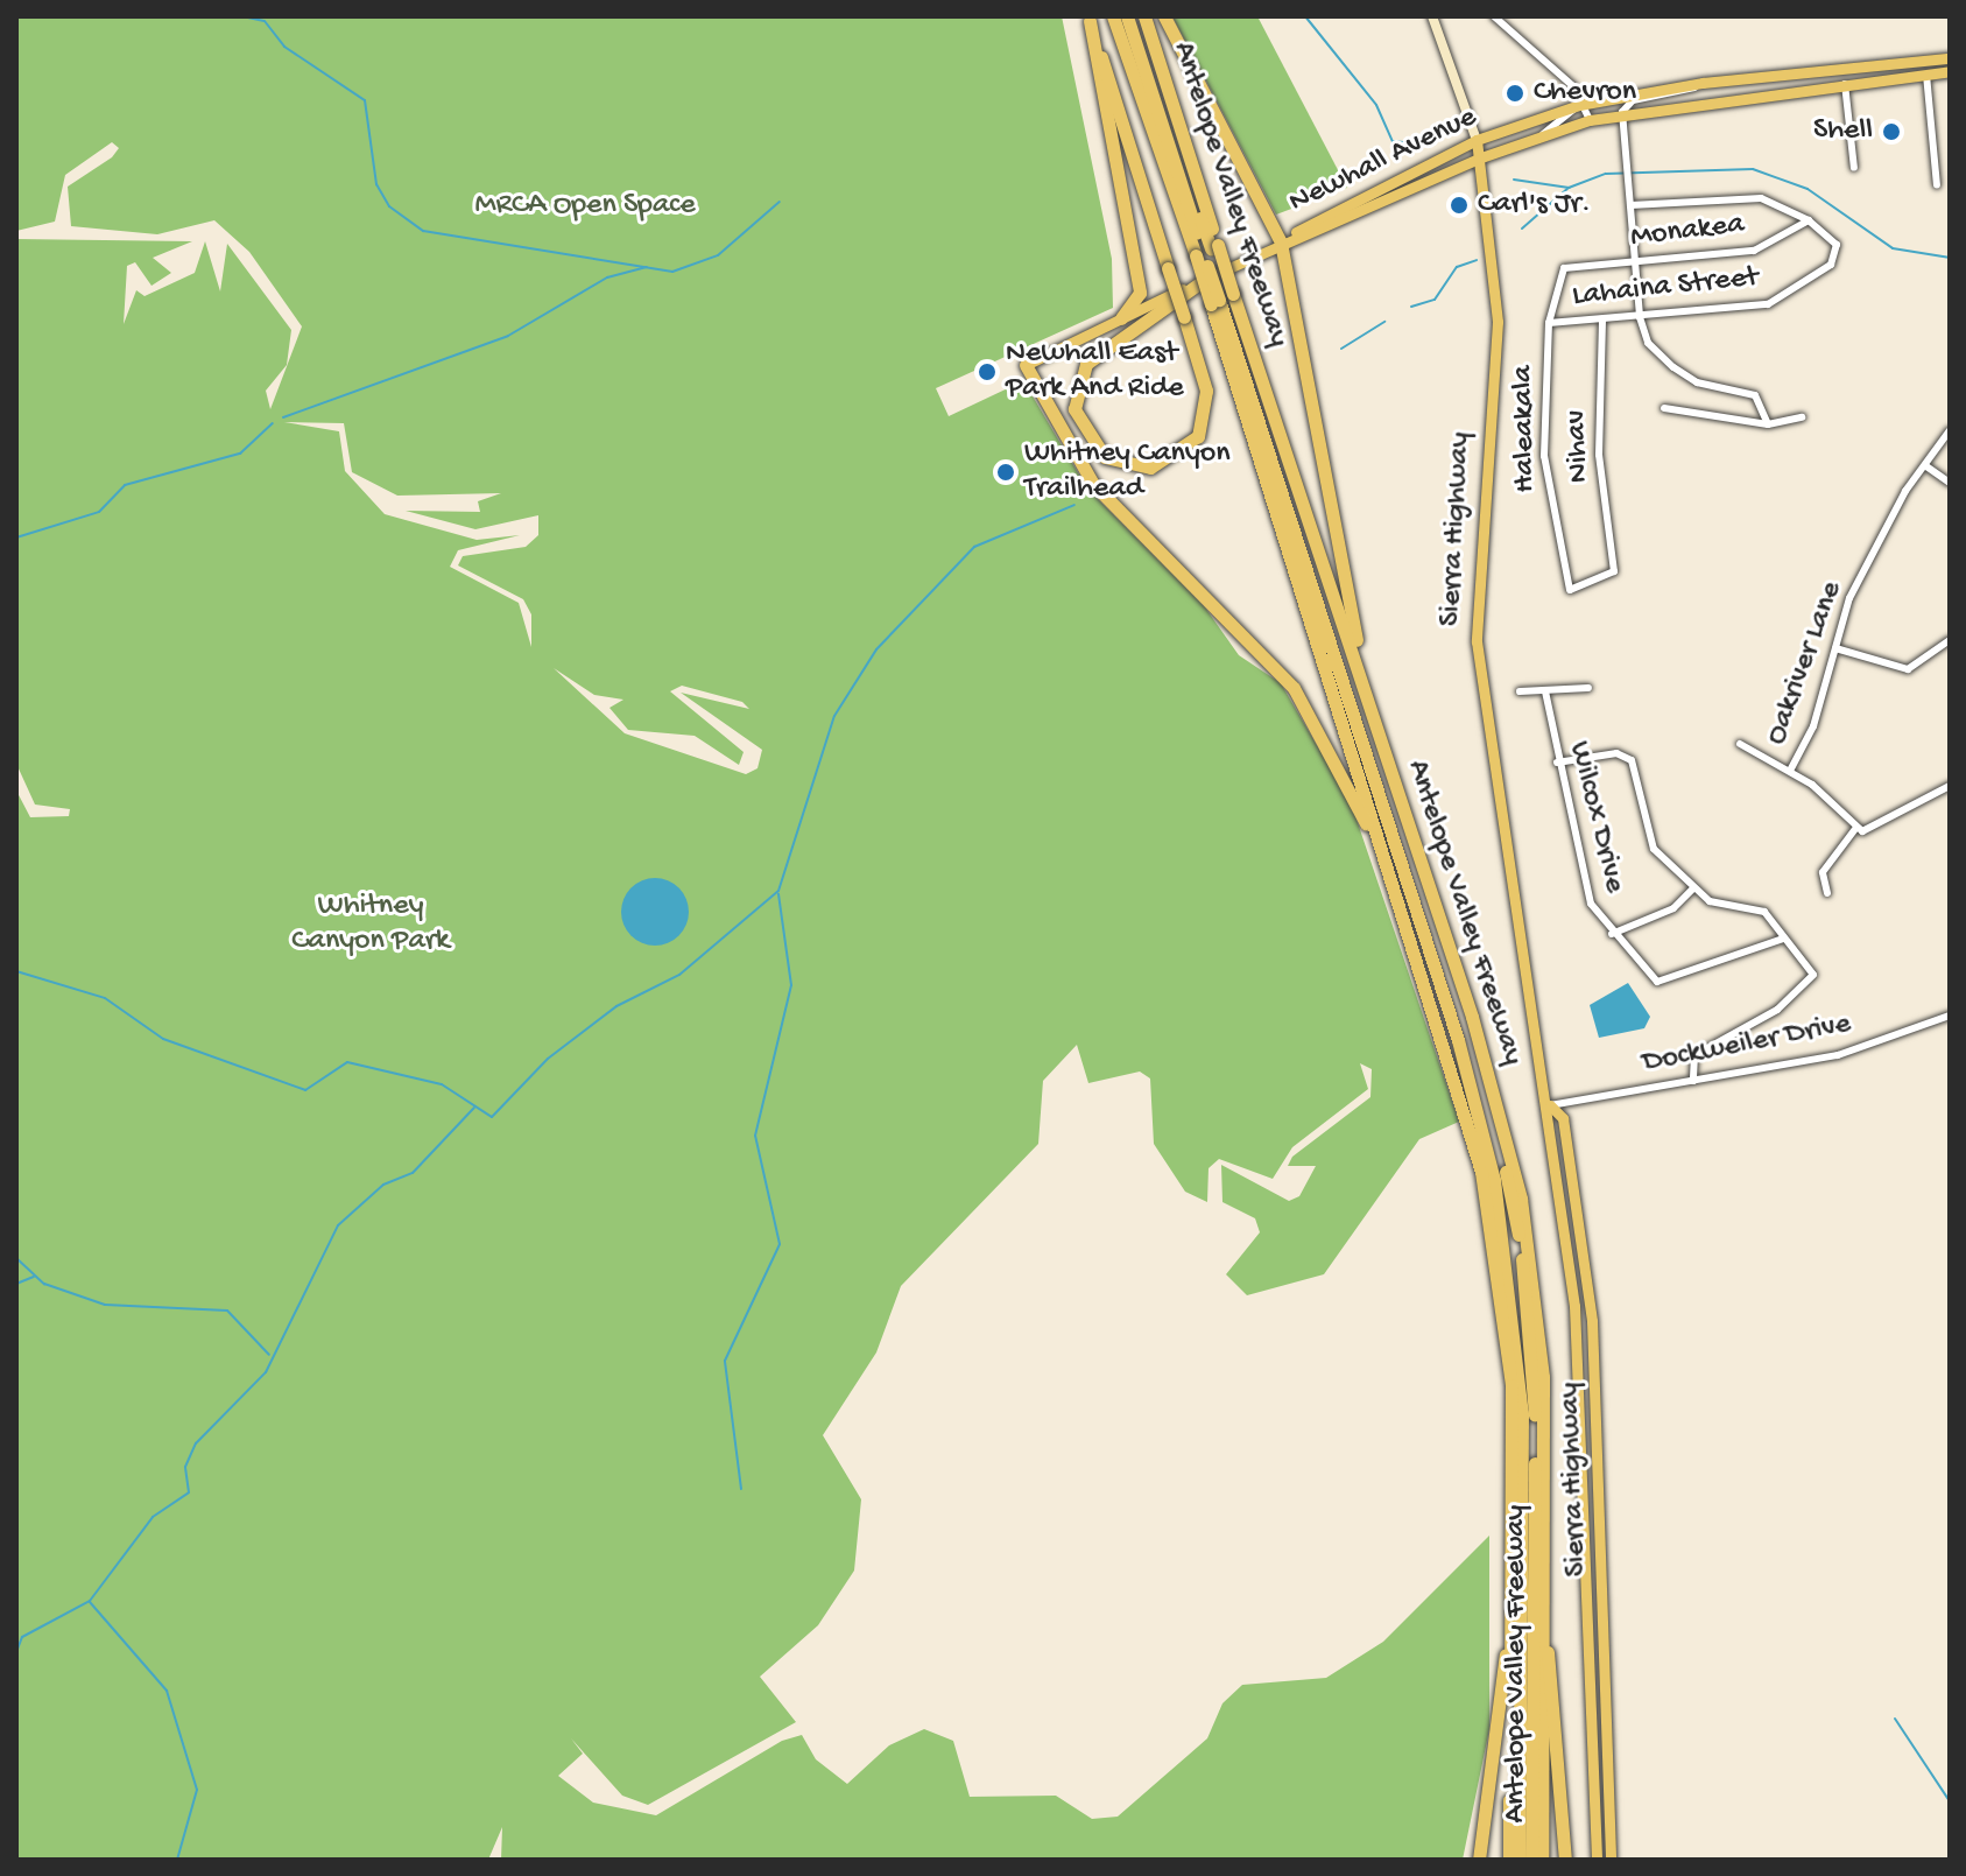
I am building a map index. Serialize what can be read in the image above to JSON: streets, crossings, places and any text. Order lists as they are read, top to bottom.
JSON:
{
  "streets": {
    "highway": ["Antelope Valley Freeway"],
    "main road": ["Newhall Avenue", "Sierra Highway"],
    "street": [
      "Monakea",
      "Lahaina Street",
      "Haleakala",
      "Nihav",
      "Oakriver Lane",
      "Wilcox Drive",
      "Dockweiler Drive"
    ]
  },
  "crossings": [
    ["Newhall Avenue", "Sierra Highway"],
    ["Monakea", "Lahaina Street"],
    ["Monakea", "Haleakala"],
    ["Lahaina Street", "Haleakala"],
    ["Lahaina Street", "Nihav"],
    ["Haleakala", "Nihav"],
    ["Sierra Highway", "Dockweiler Drive"]
  ],
  "parks": ["MRCA Open Space", "Whitney Canyon Park"],
  "places": [
    "Chevron",
    "Shell",
    "Carl's Jr.",
    "Newhall East Park And Ride",
    "Whitney Canyon Trailhead"
  ]
}
